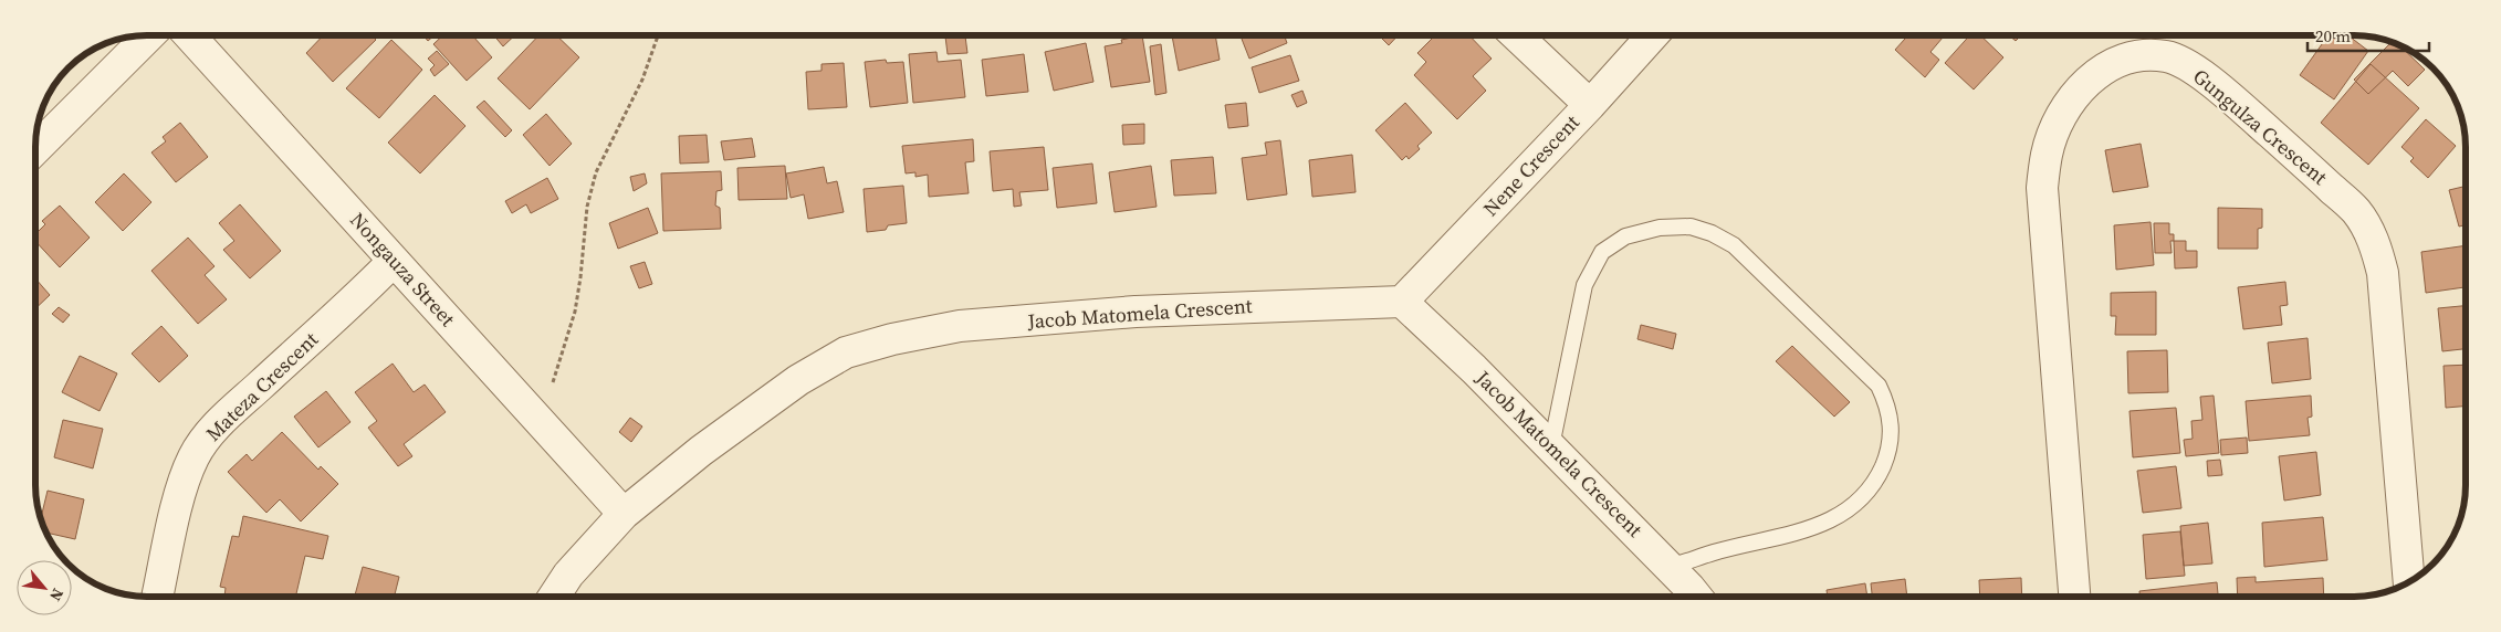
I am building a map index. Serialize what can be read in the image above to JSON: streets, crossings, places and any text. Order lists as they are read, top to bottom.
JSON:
{
  "streets": {
    "street": [
      "Gungulza Crescent",
      "Nene Crescent",
      "Nongauza Street",
      "Jacob Matomela Crescent",
      "Mateza Crescent"
    ]
  },
  "crossings": [
    ["Nene Crescent", "Jacob Matomela Crescent"],
    ["Nongauza Street", "Jacob Matomela Crescent"],
    ["Nongauza Street", "Mateza Crescent"]
  ],
  "scale_bar": "20 m",
  "north": "bottom right"
}
